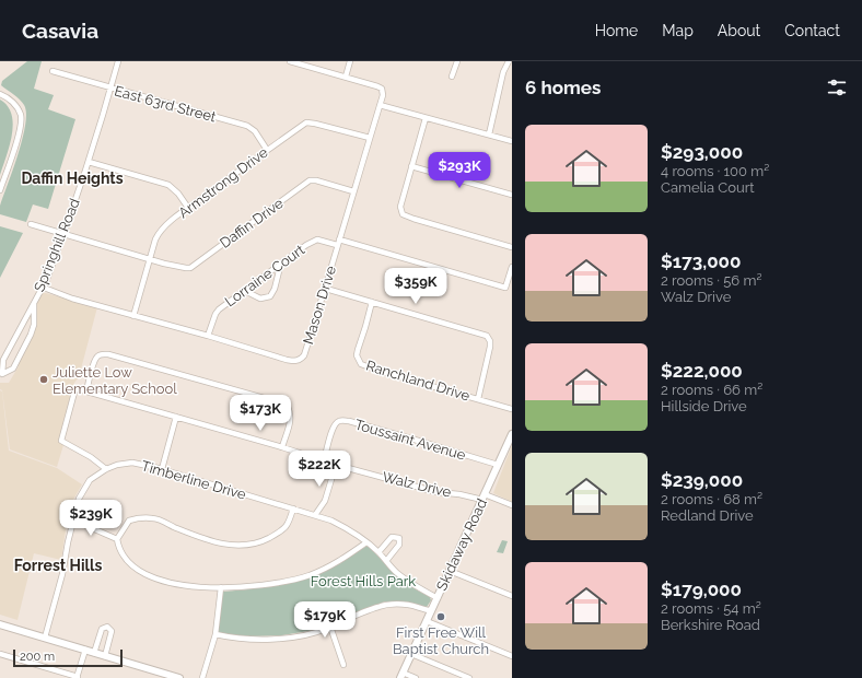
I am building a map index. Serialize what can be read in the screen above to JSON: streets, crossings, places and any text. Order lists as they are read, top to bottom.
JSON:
{
  "streets": {
    "main road": ["Skidaway Road"],
    "street": [
      "East 63rd Street",
      "Armstrong Drive",
      "Daffin Drive",
      "Springhill Road",
      "Lorraine Court",
      "Mason Drive",
      "Ranchland Drive",
      "Toussaint Avenue",
      "Timberline Drive",
      "Walz Drive"
    ]
  },
  "crossings": [
    ["East 63rd Street", "Armstrong Drive"],
    ["East 63rd Street", "Springhill Road"],
    ["Armstrong Drive", "Daffin Drive"],
    ["Armstrong Drive", "Mason Drive"],
    ["Daffin Drive", "Mason Drive"],
    ["Springhill Road", "Mason Drive"],
    ["Lorraine Court", "Mason Drive"],
    ["Toussaint Avenue", "Walz Drive"],
    ["Toussaint Avenue", "Skidaway Road"],
    ["Timberline Drive", "Skidaway Road"],
    ["Walz Drive", "Skidaway Road"]
  ],
  "districts": ["Daffin Heights", "Forrest Hills"],
  "parks": ["Forest Hills Park"],
  "places": ["Juliette Low Elementary School", "First Free Will Baptist Church"],
  "scale_bar": "200 m",
  "page": {
    "header": "Casavia",
    "nav": [
      "Home",
      "Map",
      "About",
      "Contact"
    ],
    "heading": "6 homes",
    "list": [
      {
        "name": "$293,000",
        "note": "4 rooms · 100 m² · Camelia Court"
      },
      {
        "name": "$173,000",
        "note": "2 rooms · 56 m² · Walz Drive"
      },
      {
        "name": "$222,000",
        "note": "2 rooms · 66 m² · Hillside Drive"
      },
      {
        "name": "$239,000",
        "note": "2 rooms · 68 m² · Redland Drive"
      },
      {
        "name": "$179,000",
        "note": "2 rooms · 54 m² · Berkshire Road"
      }
    ],
    "price": [
      "$293K",
      "$359K",
      "$173K",
      "$222K",
      "$239K",
      "$179K"
    ],
    "scale": "200 m"
  }
}
